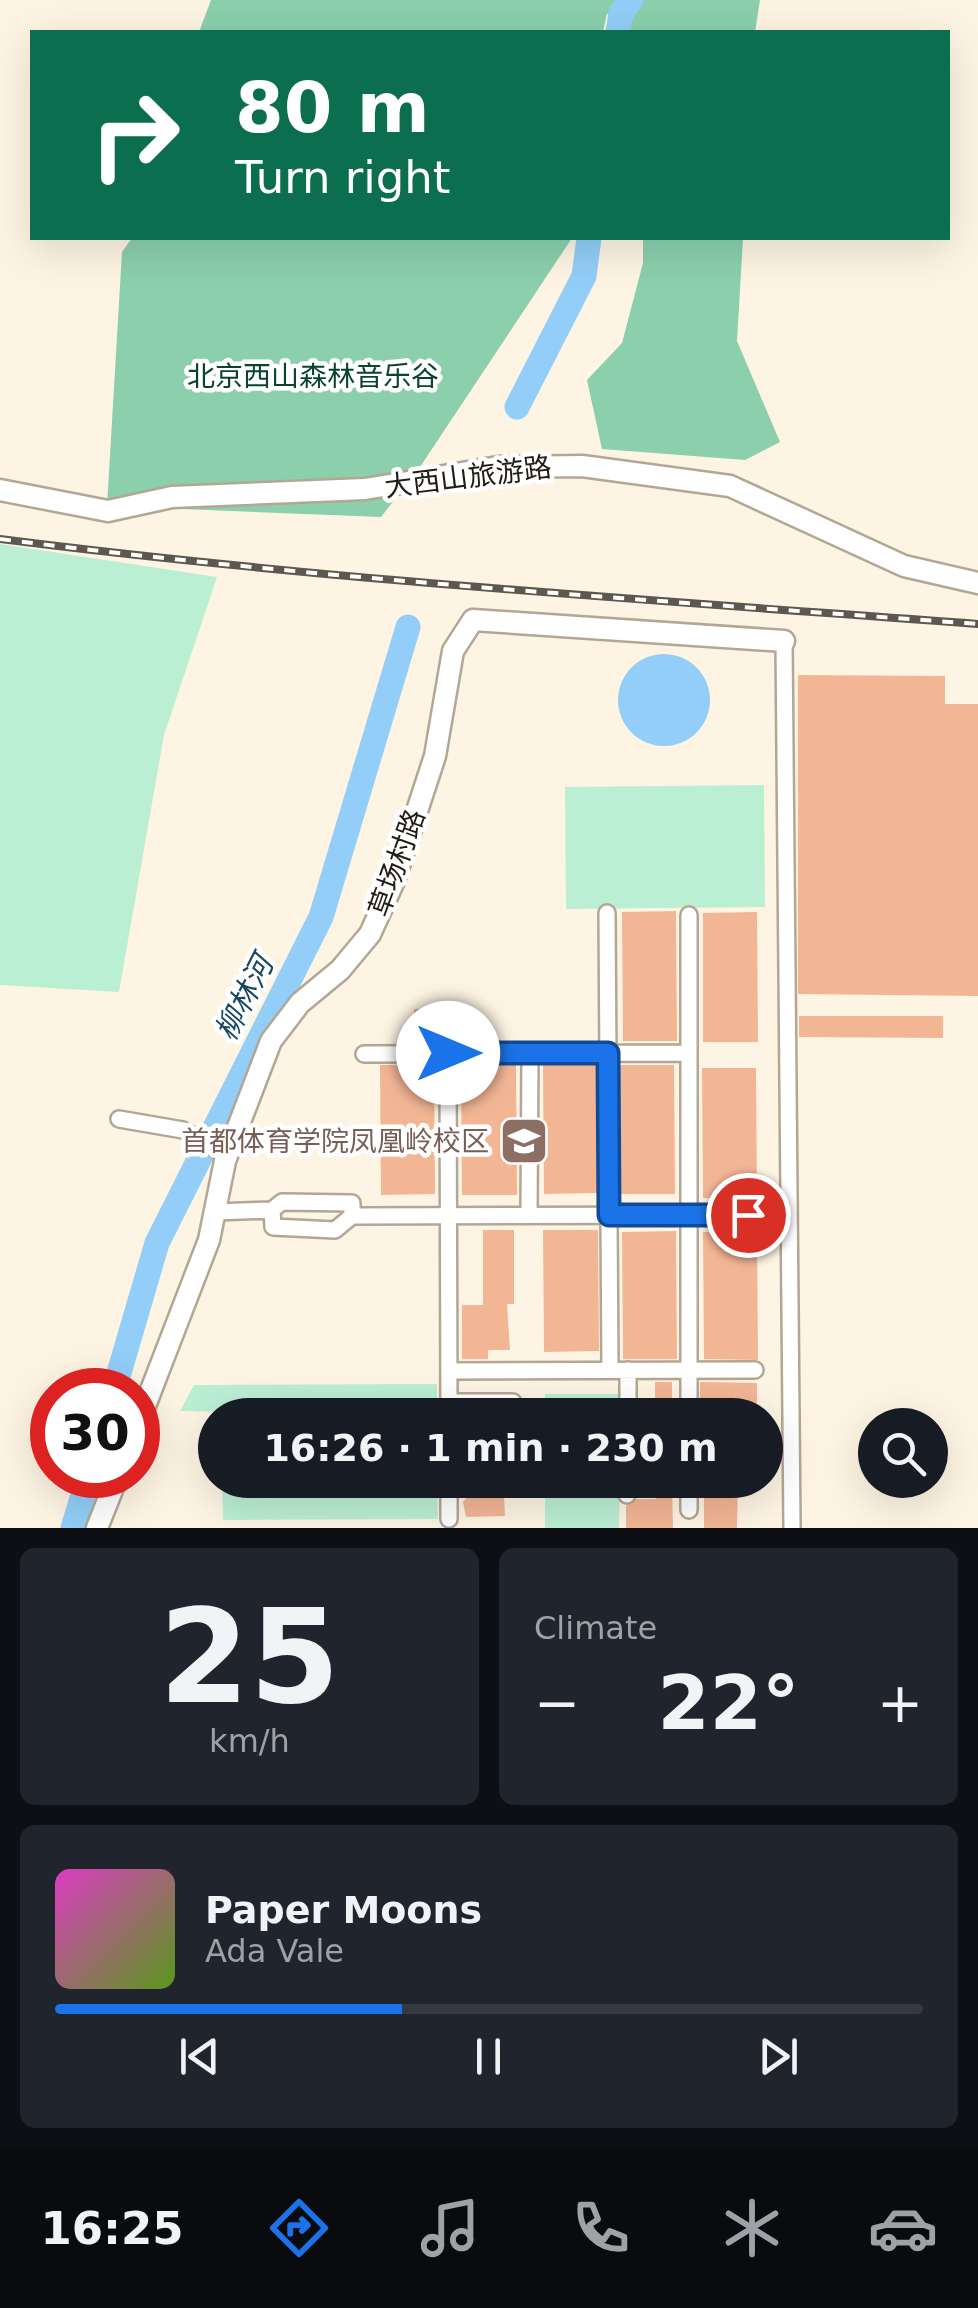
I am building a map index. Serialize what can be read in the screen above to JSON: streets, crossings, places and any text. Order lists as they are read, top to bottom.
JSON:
{
  "streets": {
    "street": ["大西山旅游路", "草场村路"]
  },
  "water": ["柳林河"],
  "parks": ["北京西山森林音乐谷"],
  "places": {
    "school or university": ["首都体育学院凤凰岭校区"]
  },
  "page": {
    "turn": ["80 m", "Turn right"],
    "limit": "30",
    "trip": "16:26 · 1 min · 230 m",
    "tile": [
      ["25", "km/h"],
      "Climate"
    ],
    "heat": ["−", "22°", "+"],
    "song": ["Paper Moons", "Ada Vale"],
    "tabs": "16:25"
  }
}
